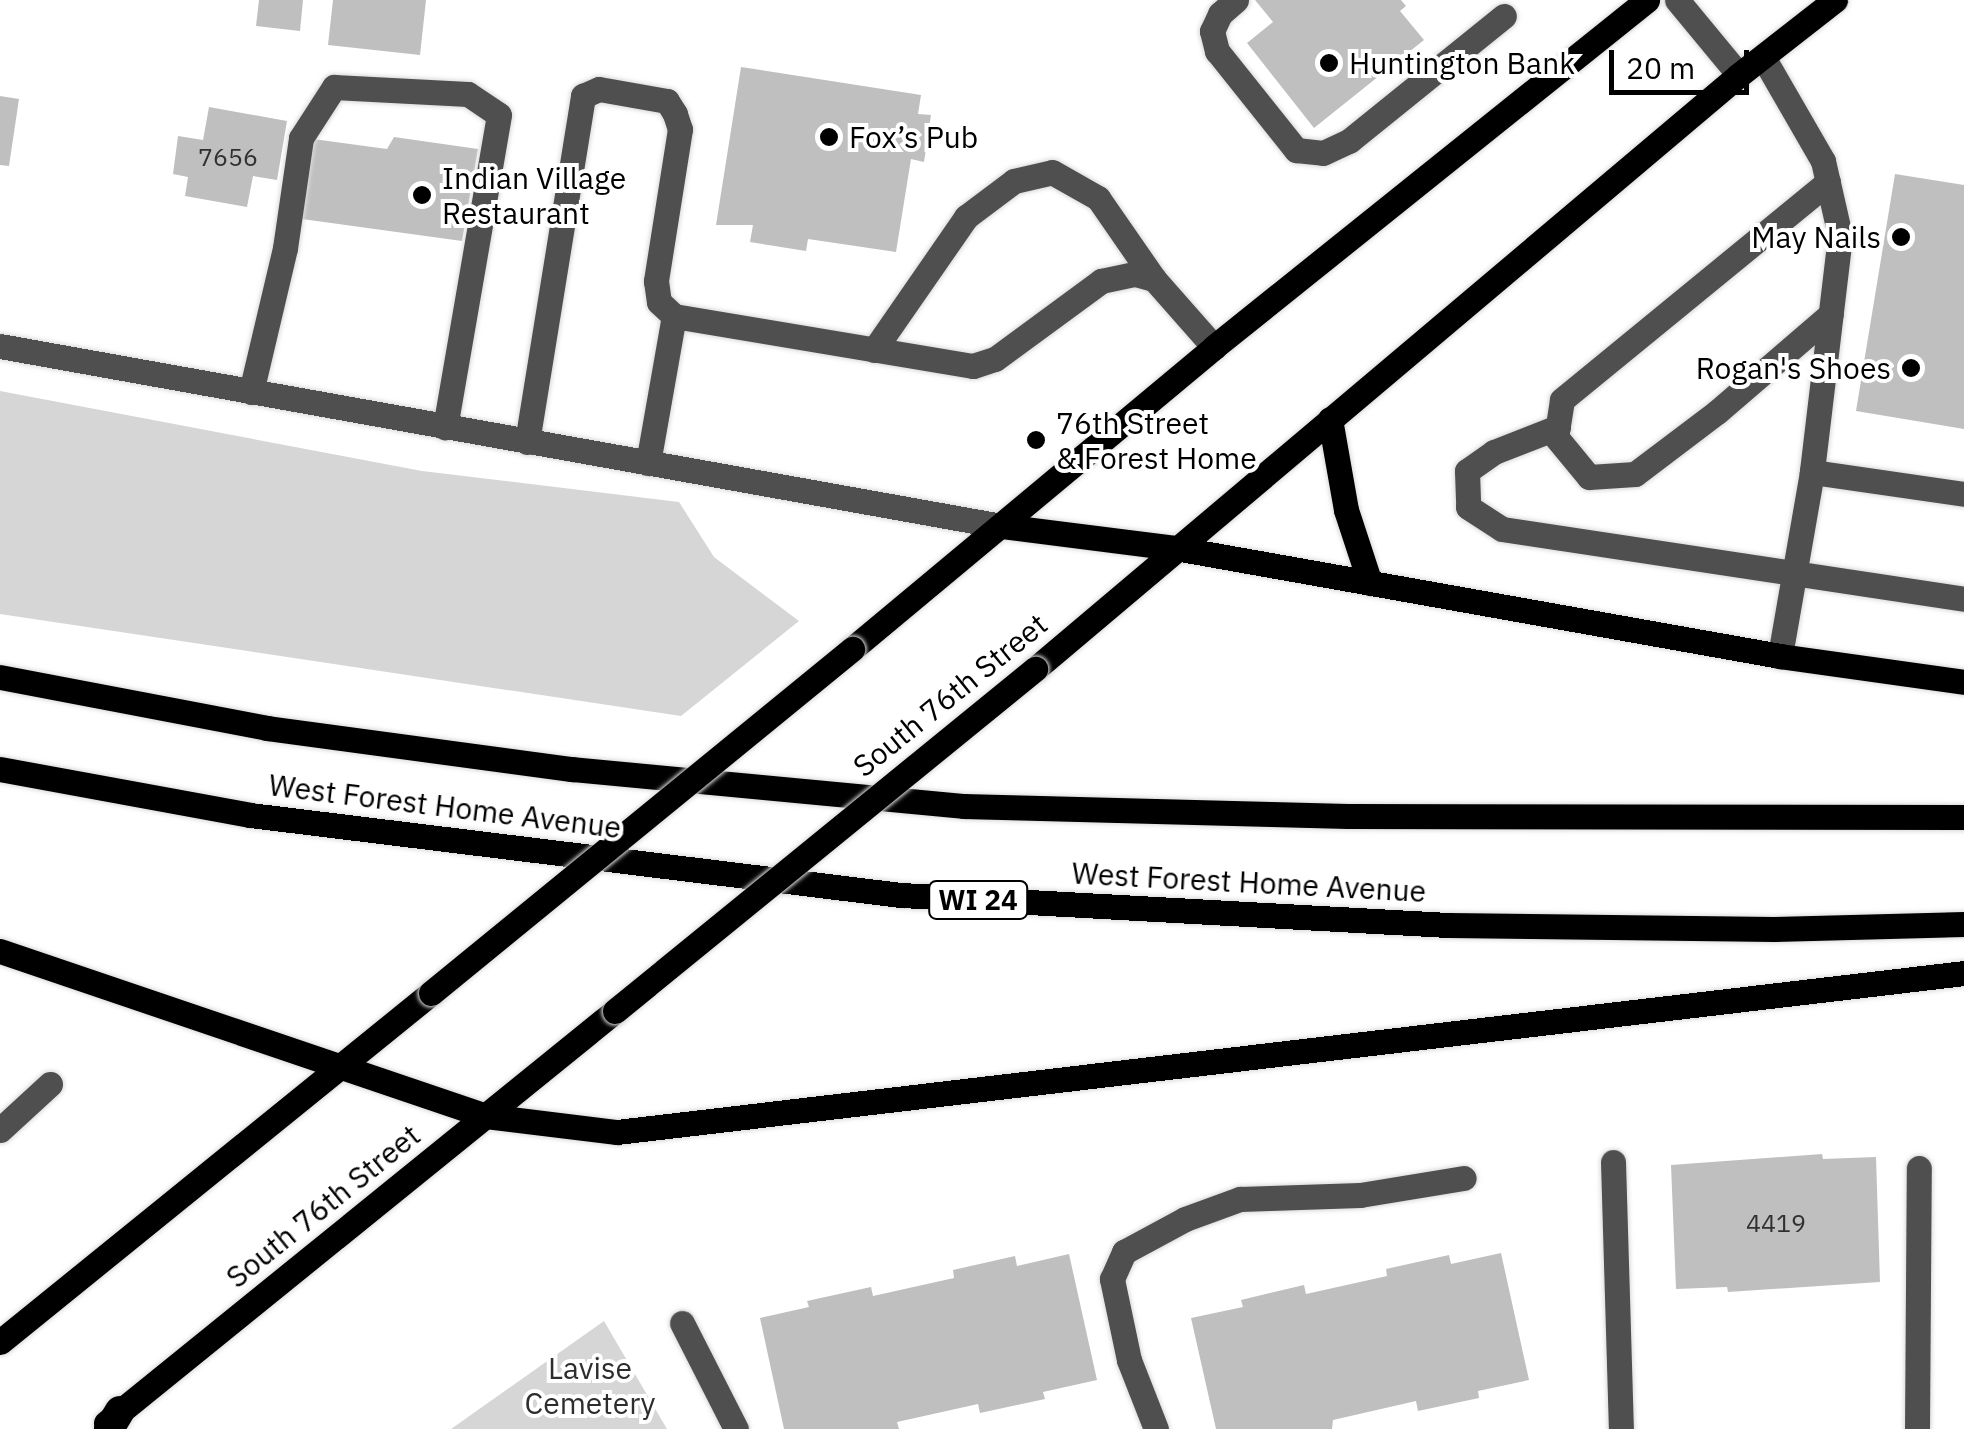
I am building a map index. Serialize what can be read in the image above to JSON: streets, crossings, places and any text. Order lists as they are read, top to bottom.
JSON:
{
  "streets": {
    "main road": ["South 76th Street", "West Forest Home Avenue", "WI 24"]
  },
  "parks": ["Lavise Cemetery"],
  "places": [
    "Huntington Bank",
    "Fox’s Pub",
    "Indian Village Restaurant",
    "May Nails",
    "Rogan's Shoes",
    "76th Street & Forest Home"
  ],
  "house_numbers": ["7656", "4419"],
  "scale_bar": "20 m"
}
